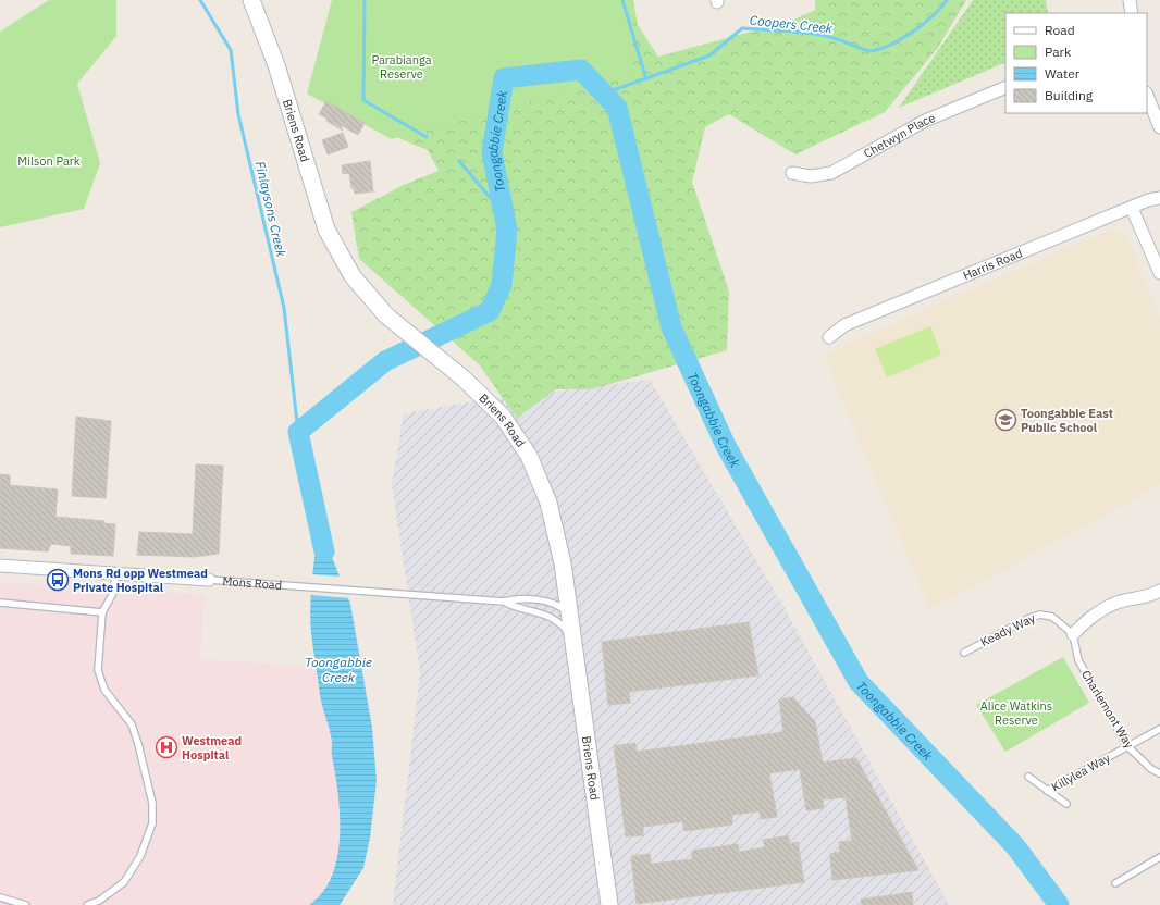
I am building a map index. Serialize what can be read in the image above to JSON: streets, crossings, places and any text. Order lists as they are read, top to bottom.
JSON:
{
  "streets": {
    "street": [
      "Briens Road",
      "Chetwyn Place",
      "Harris Road",
      "Mons Road"
    ],
    "lane": ["Keady Way", "Charlemont Way", "Killylea Way"]
  },
  "crossings": [
    ["Briens Road", "Mons Road"],
    ["Keady Way", "Charlemont Way"],
    ["Charlemont Way", "Killylea Way"]
  ],
  "water": ["Coopers Creek", "Toongabbie Creek", "Finlaysons Creek"],
  "parks": ["Parabianga Reserve", "Milson Park", "Alice Watkins Reserve"],
  "places": {
    "school or university": ["Toongabbie East Public School"],
    "bus stop": ["Mons Rd opp Westmead Private Hospital"],
    "hospital": ["Westmead Hospital"]
  },
  "legend": [
    "Road",
    "Park",
    "Water",
    "Building"
  ]
}
